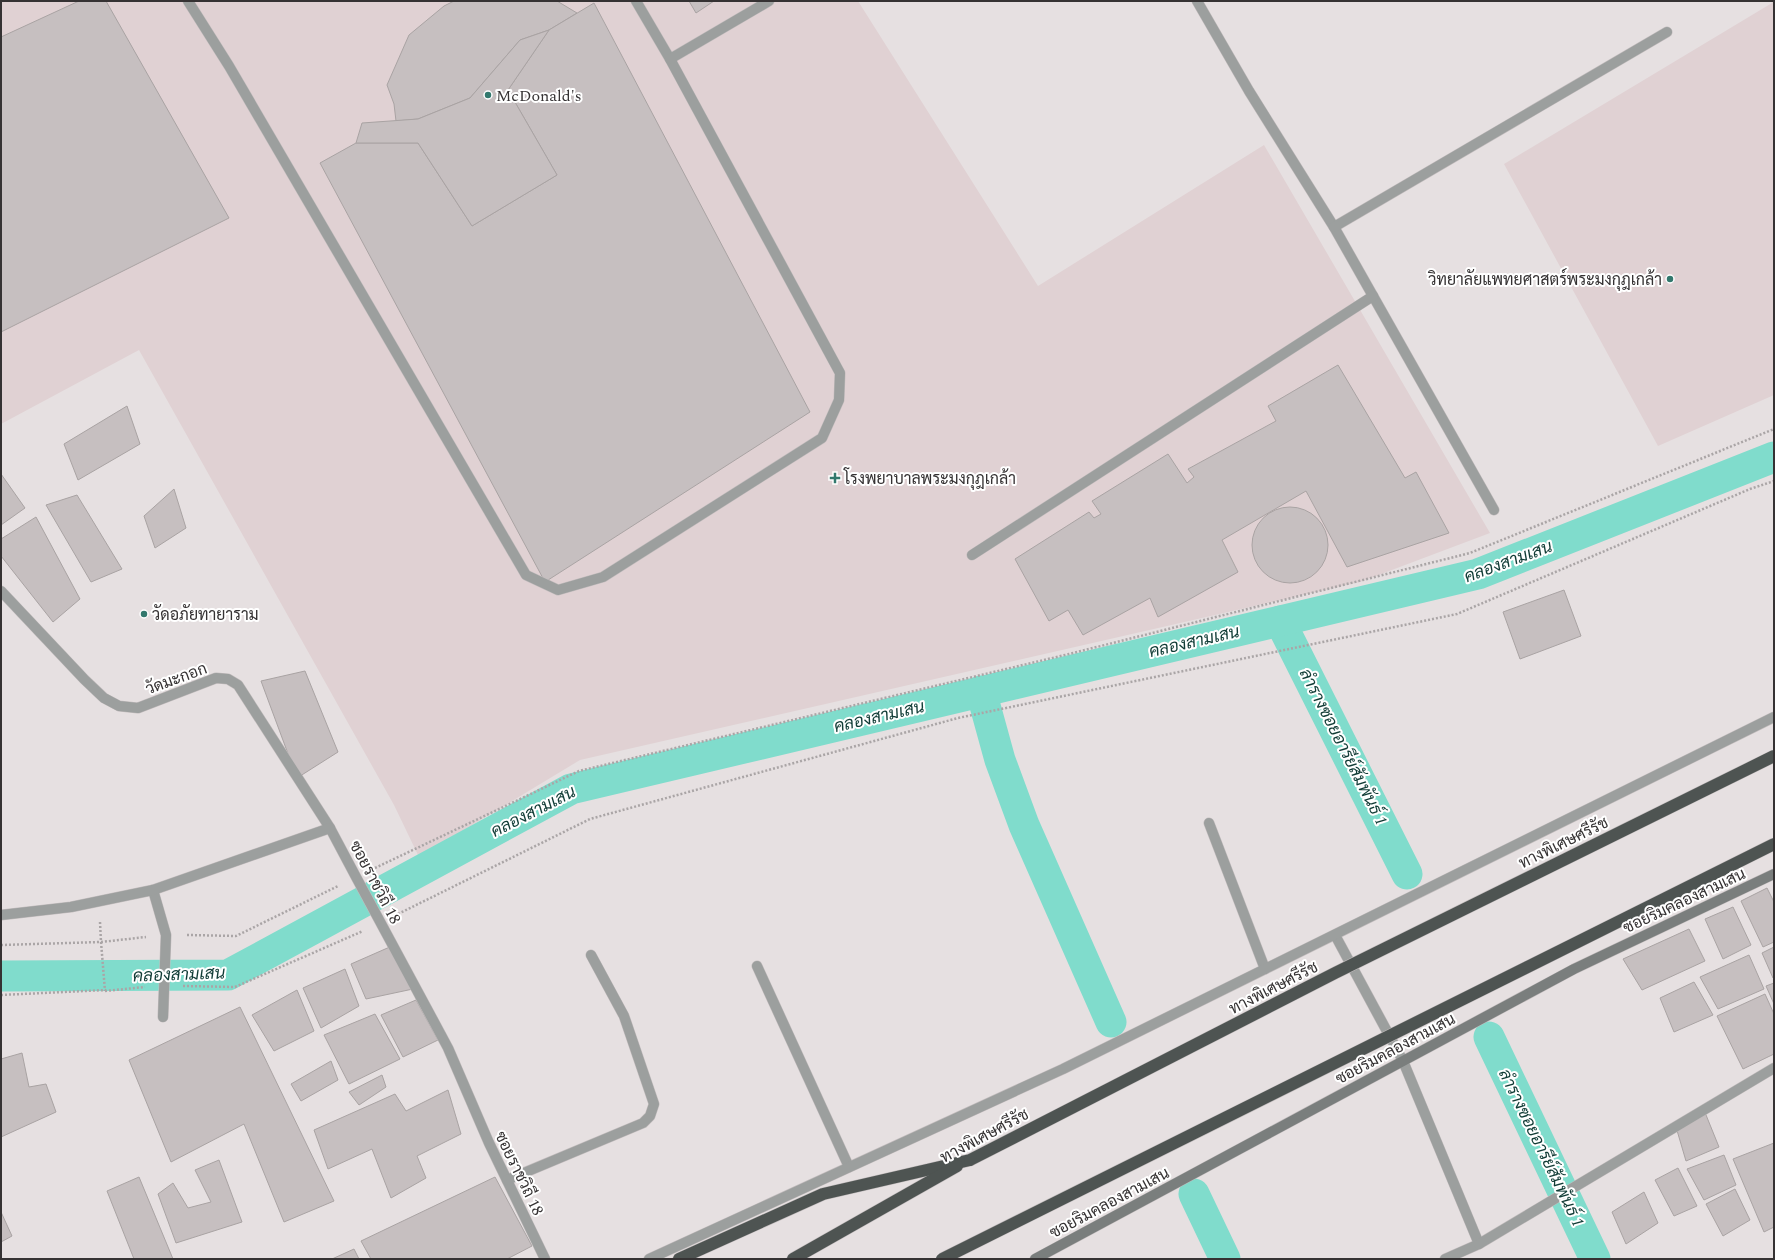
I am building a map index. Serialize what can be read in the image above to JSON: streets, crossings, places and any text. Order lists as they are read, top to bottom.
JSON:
{
  "streets": {
    "highway": ["ทางพิเศษศรีรัช"],
    "street": ["วัดมะกอก", "ซอยราชวิถี 18", "ซอยริมคลองสามเสน"]
  },
  "crossings": [
    ["วัดมะกอก", "ซอยราชวิถี 18"]
  ],
  "water": ["คลองสามเสน", "ลำรางซอยอารีย์สัมพันธ์ 1"],
  "places": {
    "other": ["McDonald's", "วิทยาลัยแพทยศาสตร์พระมงกุฎเกล้า", "วัดอภัยทายาราม"],
    "health": ["โรงพยาบาลพระมงกุฎเกล้า"]
  }
}
